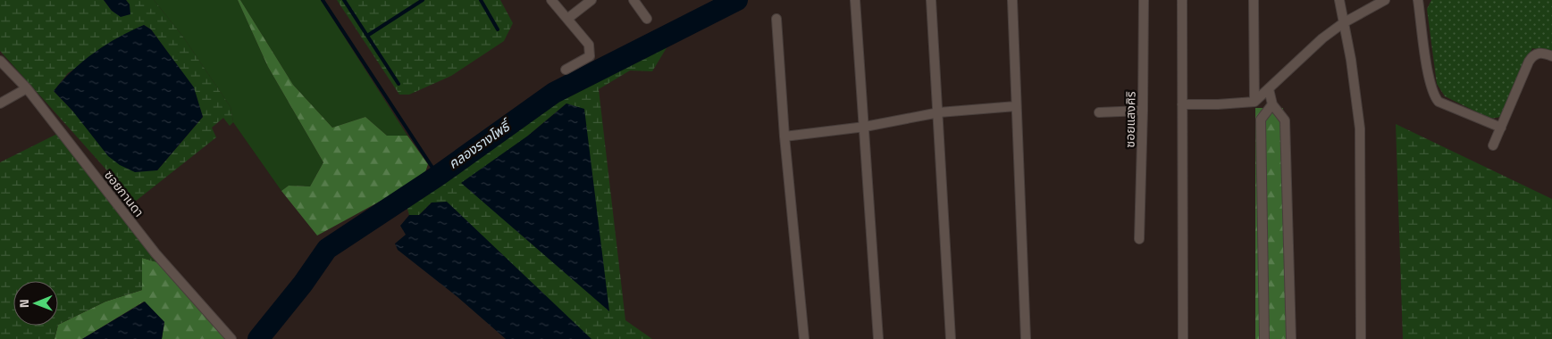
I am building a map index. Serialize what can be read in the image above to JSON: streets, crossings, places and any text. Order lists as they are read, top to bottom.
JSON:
{
  "streets": {
    "street": ["ซอยแสงศิริ", "ซอยกานดา"]
  },
  "water": ["คลองรางโพธิ์"],
  "north": "left"
}
